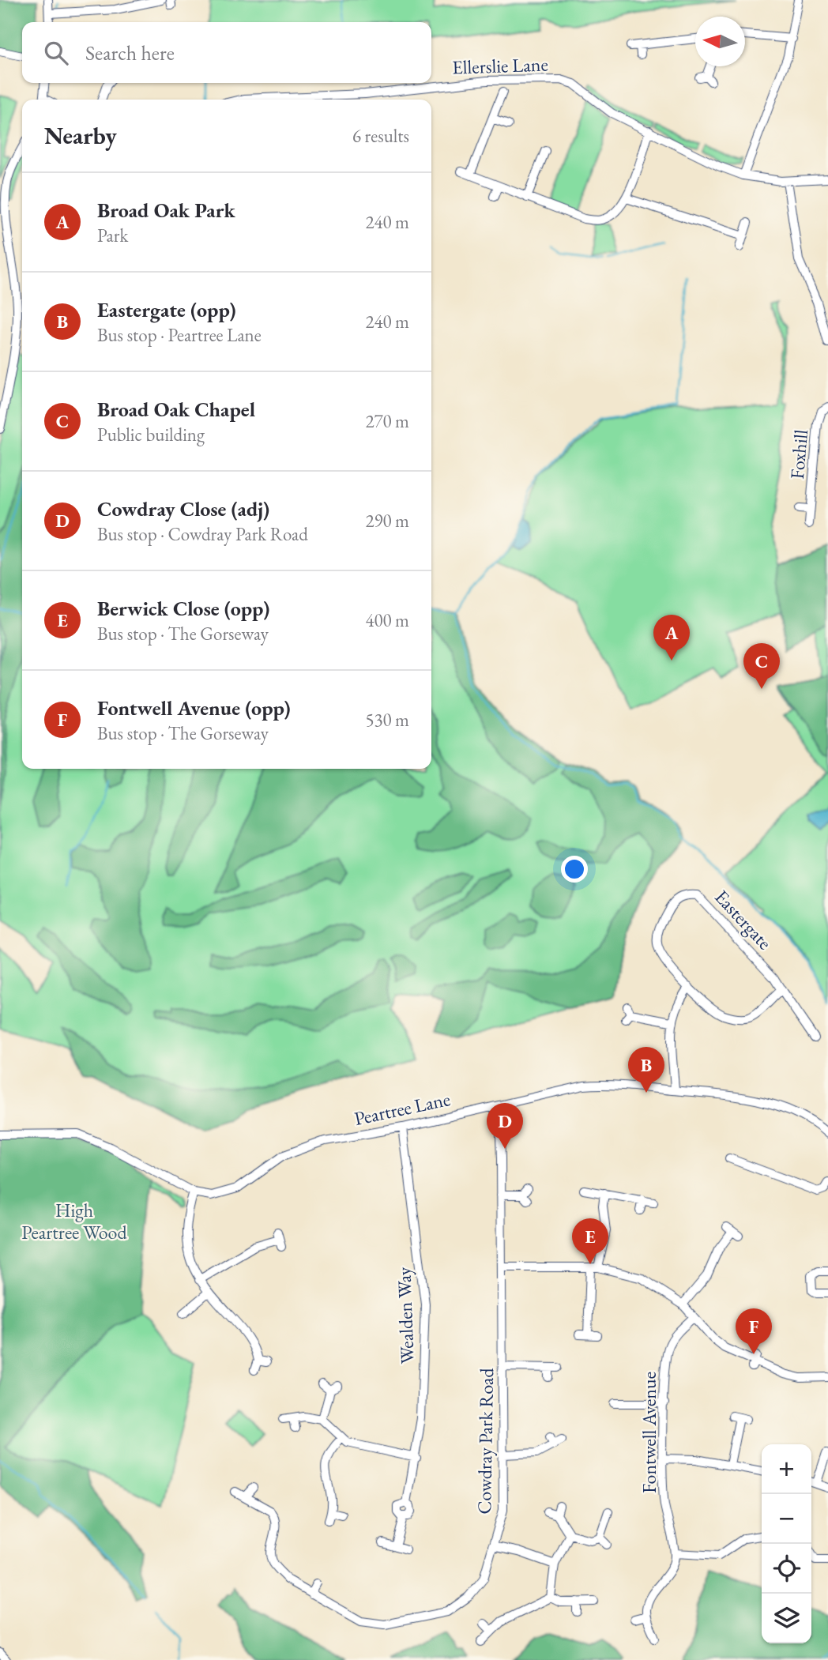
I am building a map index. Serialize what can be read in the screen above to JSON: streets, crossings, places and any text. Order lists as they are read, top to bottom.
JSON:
{
  "streets": {
    "street": [
      "Ellerslie Lane",
      "Foxhill",
      "Eastergate",
      "Peartree Lane",
      "Wealden Way",
      "Fontwell Avenue",
      "Cowdray Park Road"
    ]
  },
  "crossings": [
    ["Peartree Lane", "Wealden Way"],
    ["Peartree Lane", "Cowdray Park Road"]
  ],
  "parks": ["High Peartree Wood"],
  "north": "left",
  "page": {
    "search": "Search here",
    "heading": ["Nearby", "6 results"],
    "list": [
      {
        "mark": "A",
        "name": "Broad Oak Park",
        "note": "Park",
        "value": "240 m"
      },
      {
        "mark": "B",
        "name": "Eastergate (opp)",
        "note": "Bus stop · Peartree Lane",
        "value": "240 m"
      },
      {
        "mark": "C",
        "name": "Broad Oak Chapel",
        "note": "Public building",
        "value": "270 m"
      },
      {
        "mark": "D",
        "name": "Cowdray Close (adj)",
        "note": "Bus stop · Cowdray Park Road",
        "value": "290 m"
      },
      {
        "mark": "E",
        "name": "Berwick Close (opp)",
        "note": "Bus stop · The Gorseway",
        "value": "400 m"
      },
      {
        "mark": "F",
        "name": "Fontwell Avenue (opp)",
        "note": "Bus stop · The Gorseway",
        "value": "530 m"
      }
    ],
    "pins": [
      "A",
      "C",
      "B",
      "D",
      "E",
      "F"
    ],
    "map_buttons": ["+", "−"]
  }
}
